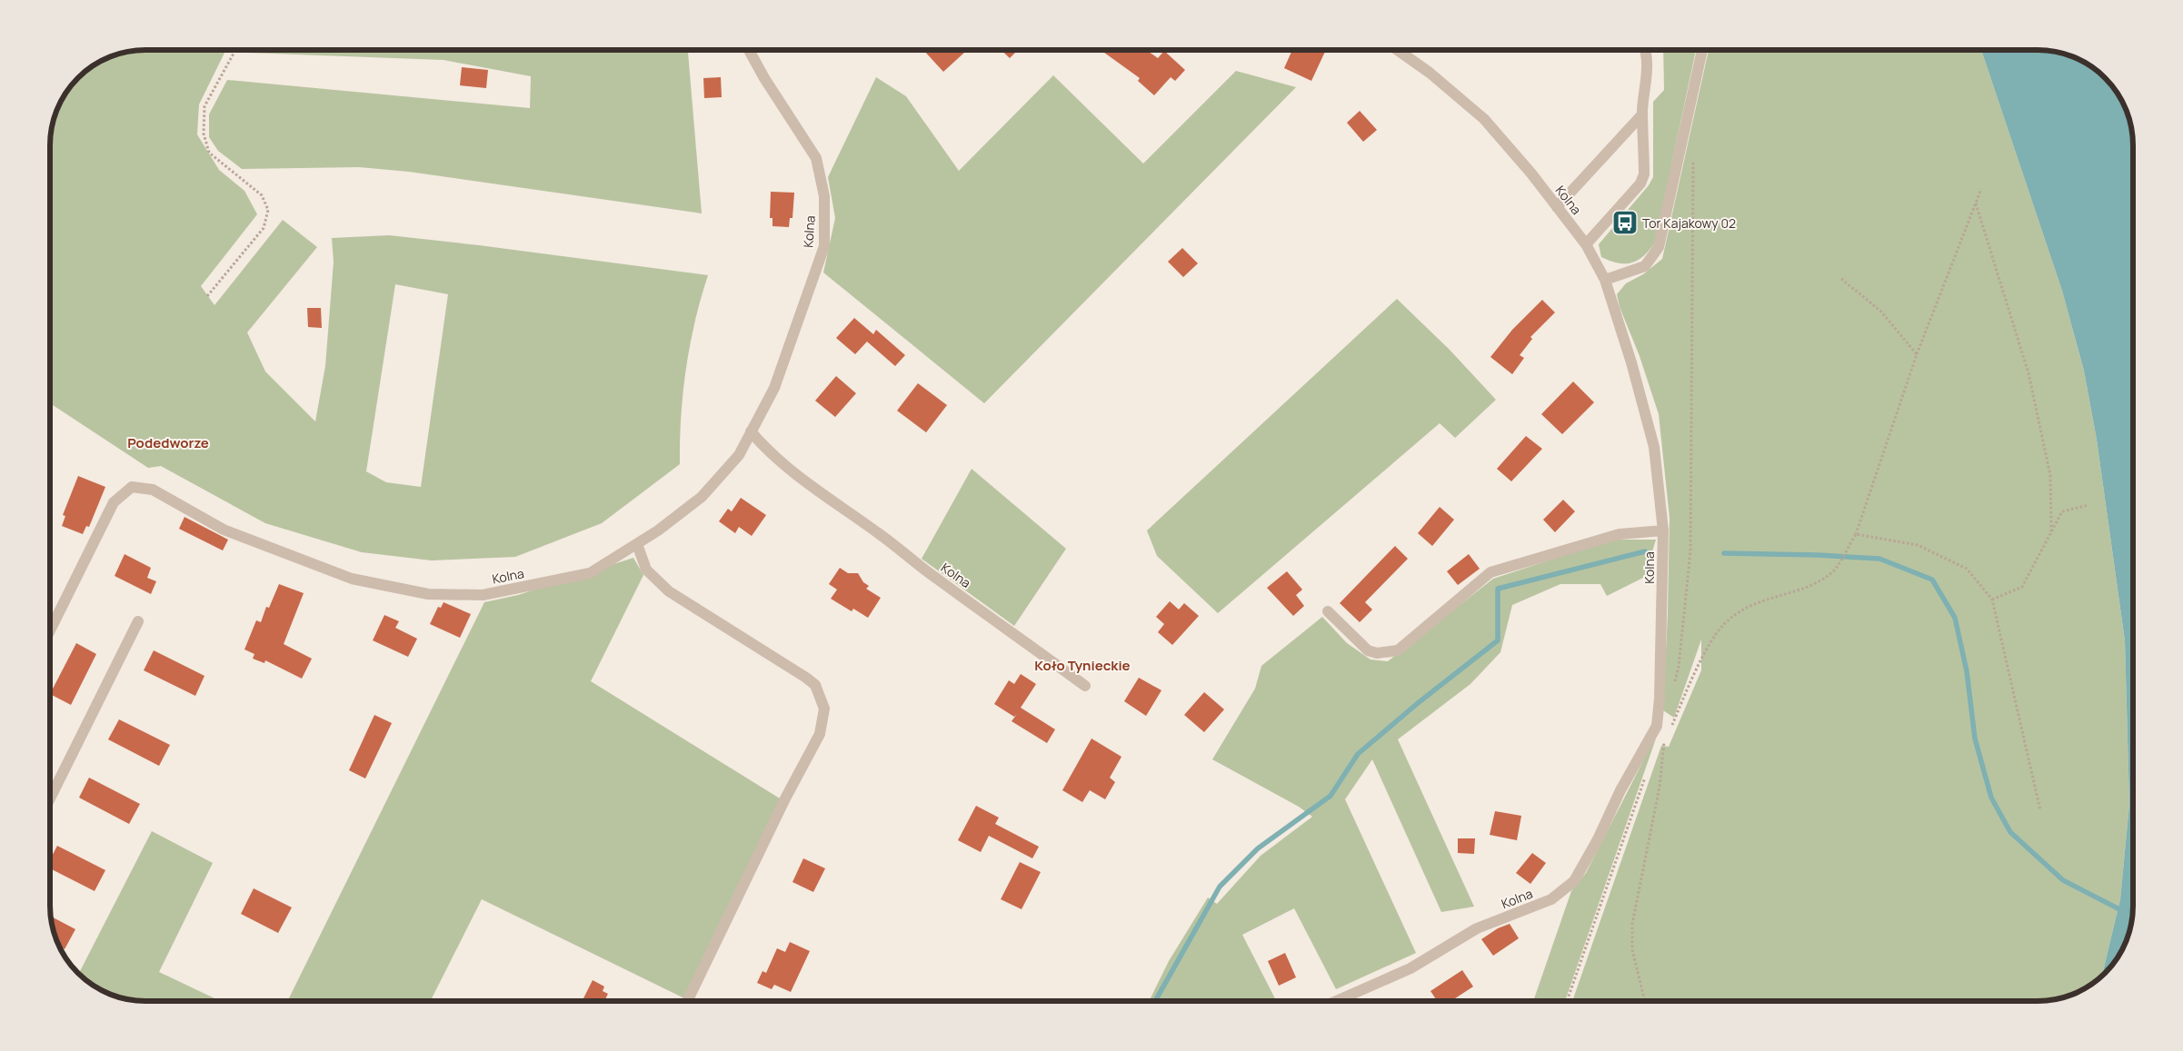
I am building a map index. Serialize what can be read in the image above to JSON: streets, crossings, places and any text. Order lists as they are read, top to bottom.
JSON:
{
  "streets": {
    "street": ["Kolna"]
  },
  "districts": ["Podedworze", "Koło Tynieckie"],
  "places": {
    "bus stop": ["Tor Kajakowy 02"]
  }
}
